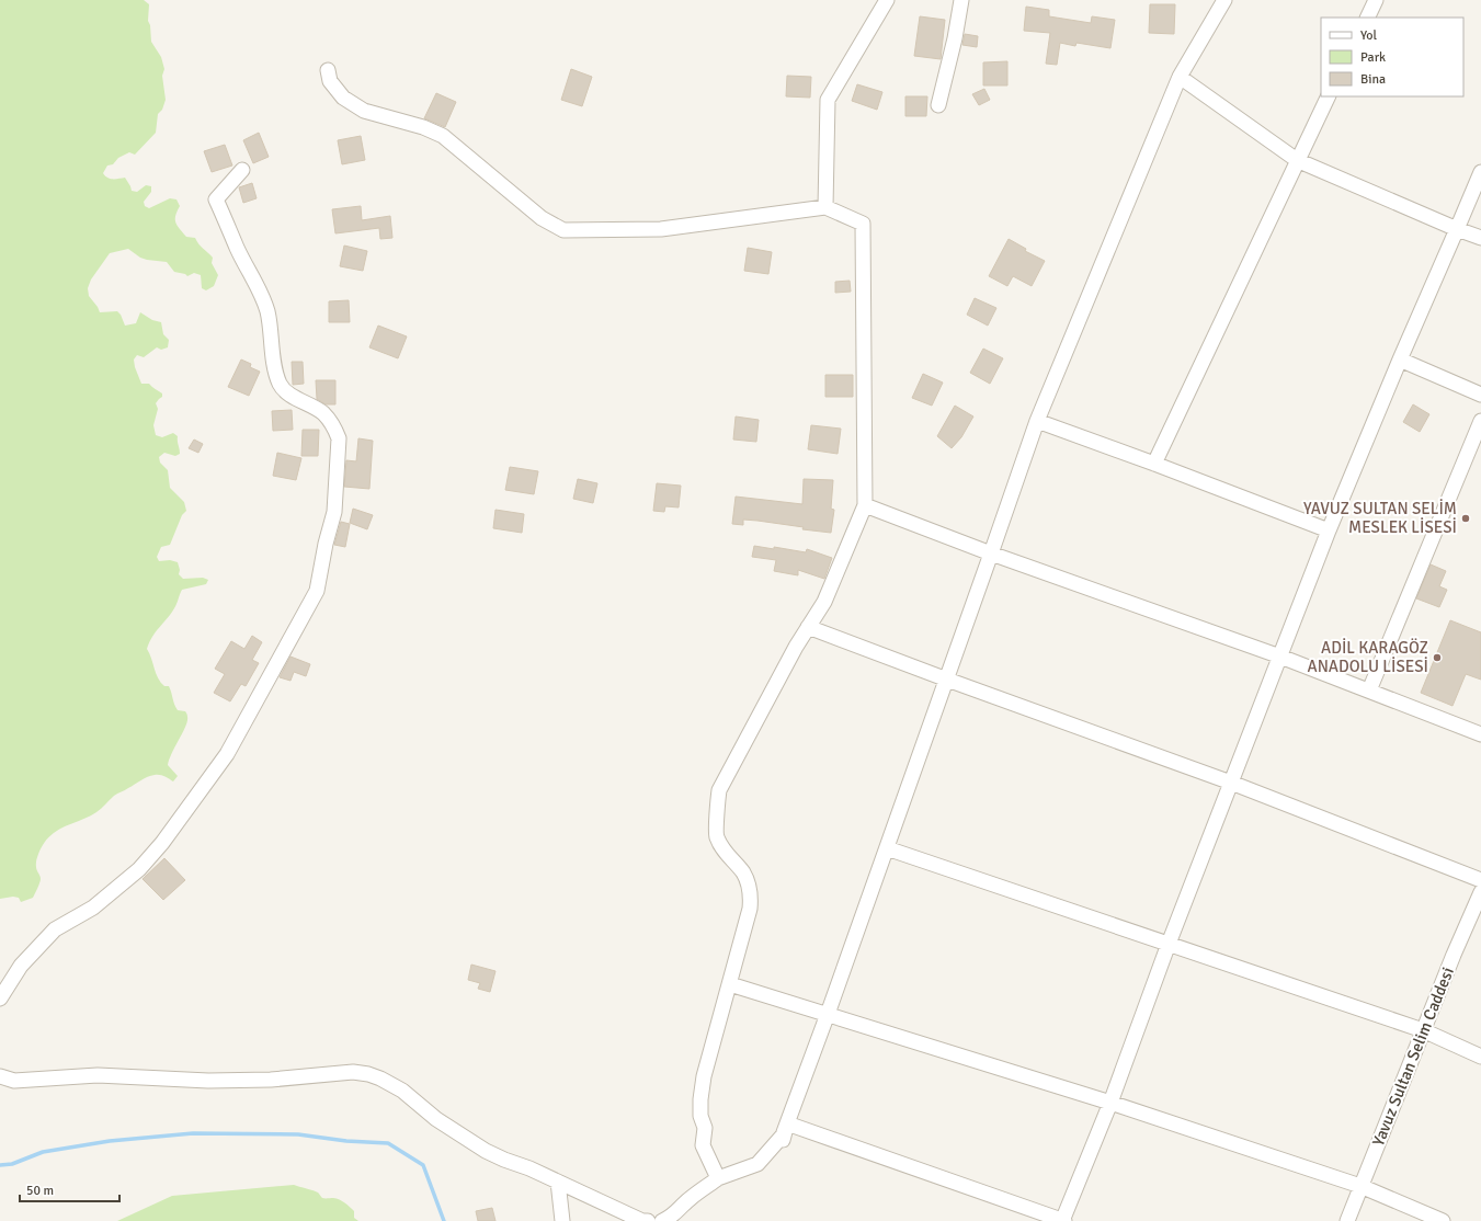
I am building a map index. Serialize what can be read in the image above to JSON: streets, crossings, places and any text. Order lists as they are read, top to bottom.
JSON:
{
  "streets": {
    "street": ["Yavuz Sultan Selim Caddesi"]
  },
  "places": ["YAVUZ SULTAN SELİM MESLEK LİSESİ", "ADİL KARAGÖZ ANADOLU LİSESİ"],
  "legend": ["Yol", "Park", "Bina"],
  "scale_bar": "50 m"
}
